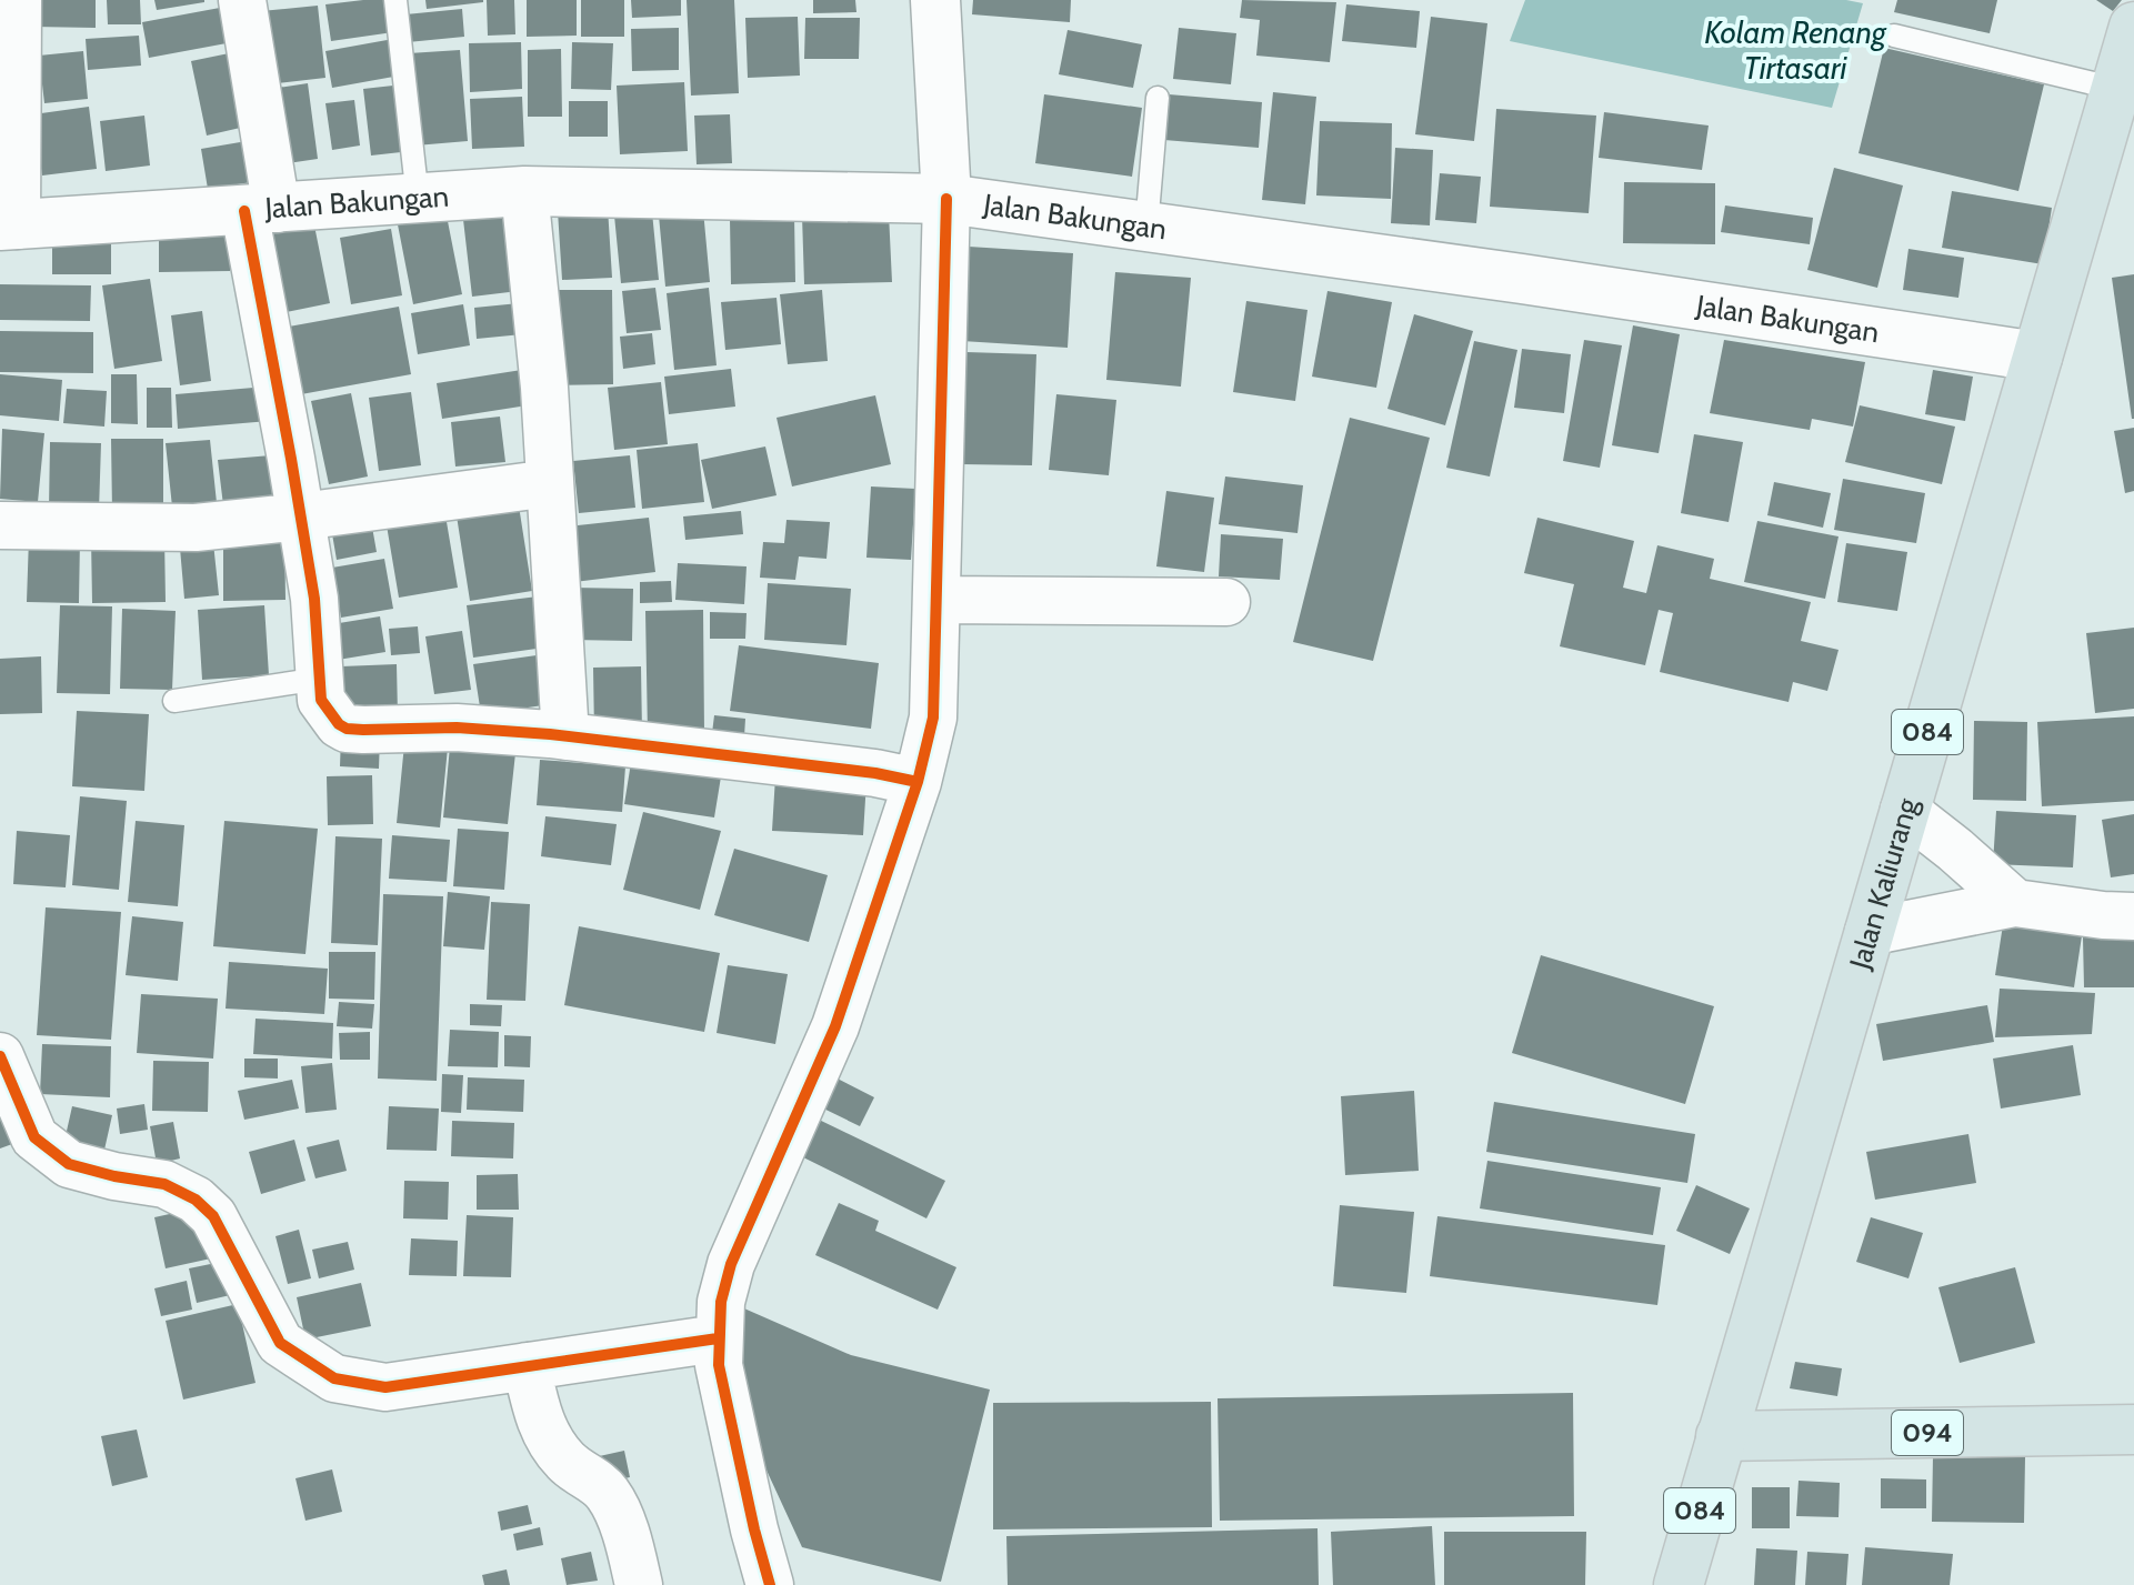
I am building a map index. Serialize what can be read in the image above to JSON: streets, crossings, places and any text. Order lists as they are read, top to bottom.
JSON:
{
  "streets": {
    "main road": [
      "Jalan Bakungan",
      "084",
      "Jalan Kaliurang",
      "094"
    ]
  },
  "crossings": [
    ["Jalan Bakungan", "Jalan Kaliurang"],
    ["Jalan Kaliurang", "094"]
  ],
  "water": ["Kolam Renang Tirtasari"]
}
